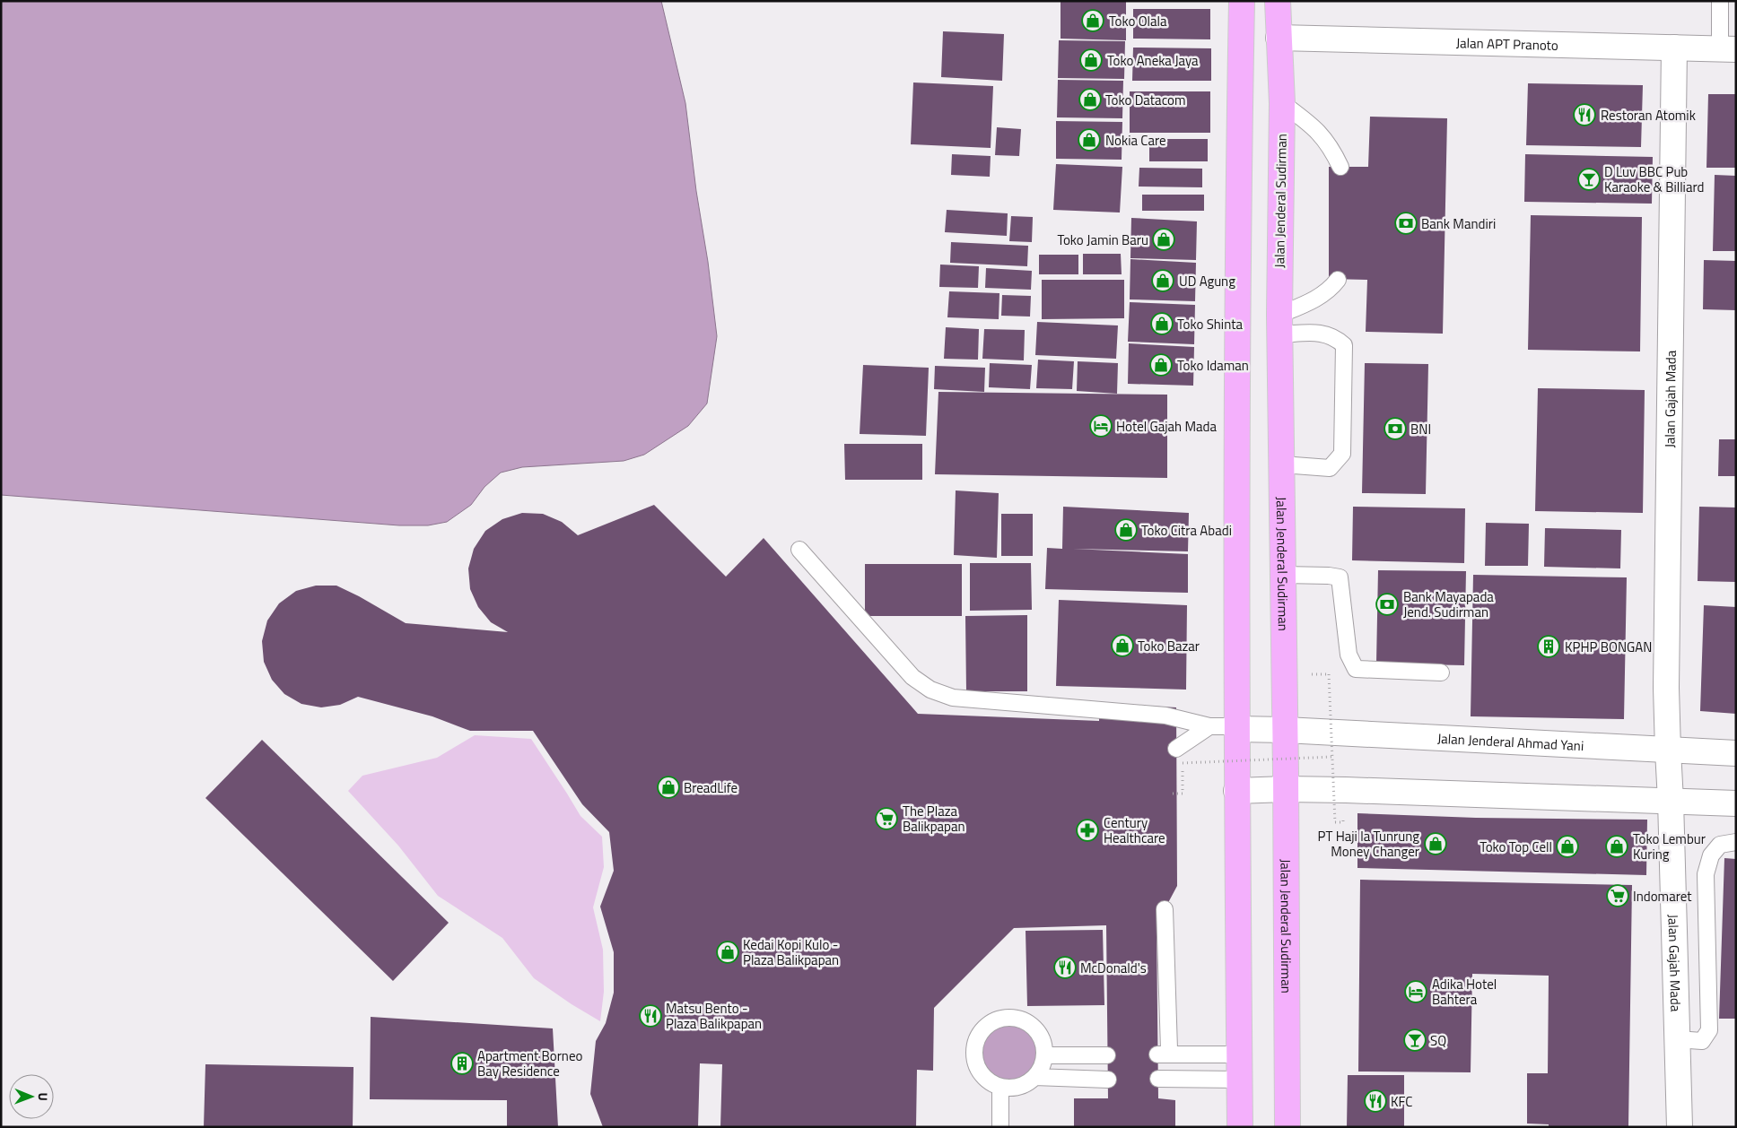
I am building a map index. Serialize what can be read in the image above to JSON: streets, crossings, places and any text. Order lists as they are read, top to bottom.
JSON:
{
  "streets": {
    "highway": ["Jalan Jenderal Sudirman"],
    "street": ["Jalan APT Pranoto", "Jalan Gajah Mada", "Jalan Jenderal Ahmad Yani"]
  },
  "crossings": [
    ["Jalan APT Pranoto", "Jalan Jenderal Sudirman"],
    ["Jalan APT Pranoto", "Jalan Gajah Mada"],
    ["Jalan Jenderal Sudirman", "Jalan Jenderal Ahmad Yani"],
    ["Jalan Gajah Mada", "Jalan Jenderal Ahmad Yani"]
  ],
  "places": {
    "shop": [
      "Toko Olala",
      "Toko Aneka Jaya",
      "Toko Datacom",
      "Nokia Care",
      "Toko Jamin Baru",
      "UD Agung",
      "Toko Shinta",
      "Toko Idaman",
      "Toko Citra Abadi",
      "Toko Bazar",
      "BreadLife",
      "PT Haji la Tunrung Money Changer",
      "Toko Top Cell",
      "Toko Lembur Kuring",
      "Kedai Kopi Kulo - Plaza Balikpapan"
    ],
    "restaurant": [
      "Restoran Atomik",
      "McDonald's",
      "Matsu Bento - Plaza Balikpapan",
      "KFC"
    ],
    "bar": ["D Luv BBC Pub Karaoke & Billiard", "SQ"],
    "bank": ["Bank Mandiri", "BNI", "Bank Mayapada Jend. Sudirman"],
    "hotel": ["Hotel Gajah Mada", "Adika Hotel Bahtera"],
    "building": ["KPHP BONGAN", "Apartment Borneo Bay Residence"],
    "supermarket": ["The Plaza Balikpapan", "Indomaret"],
    "pharmacy": ["Century Healthcare"]
  },
  "north": "right"
}
